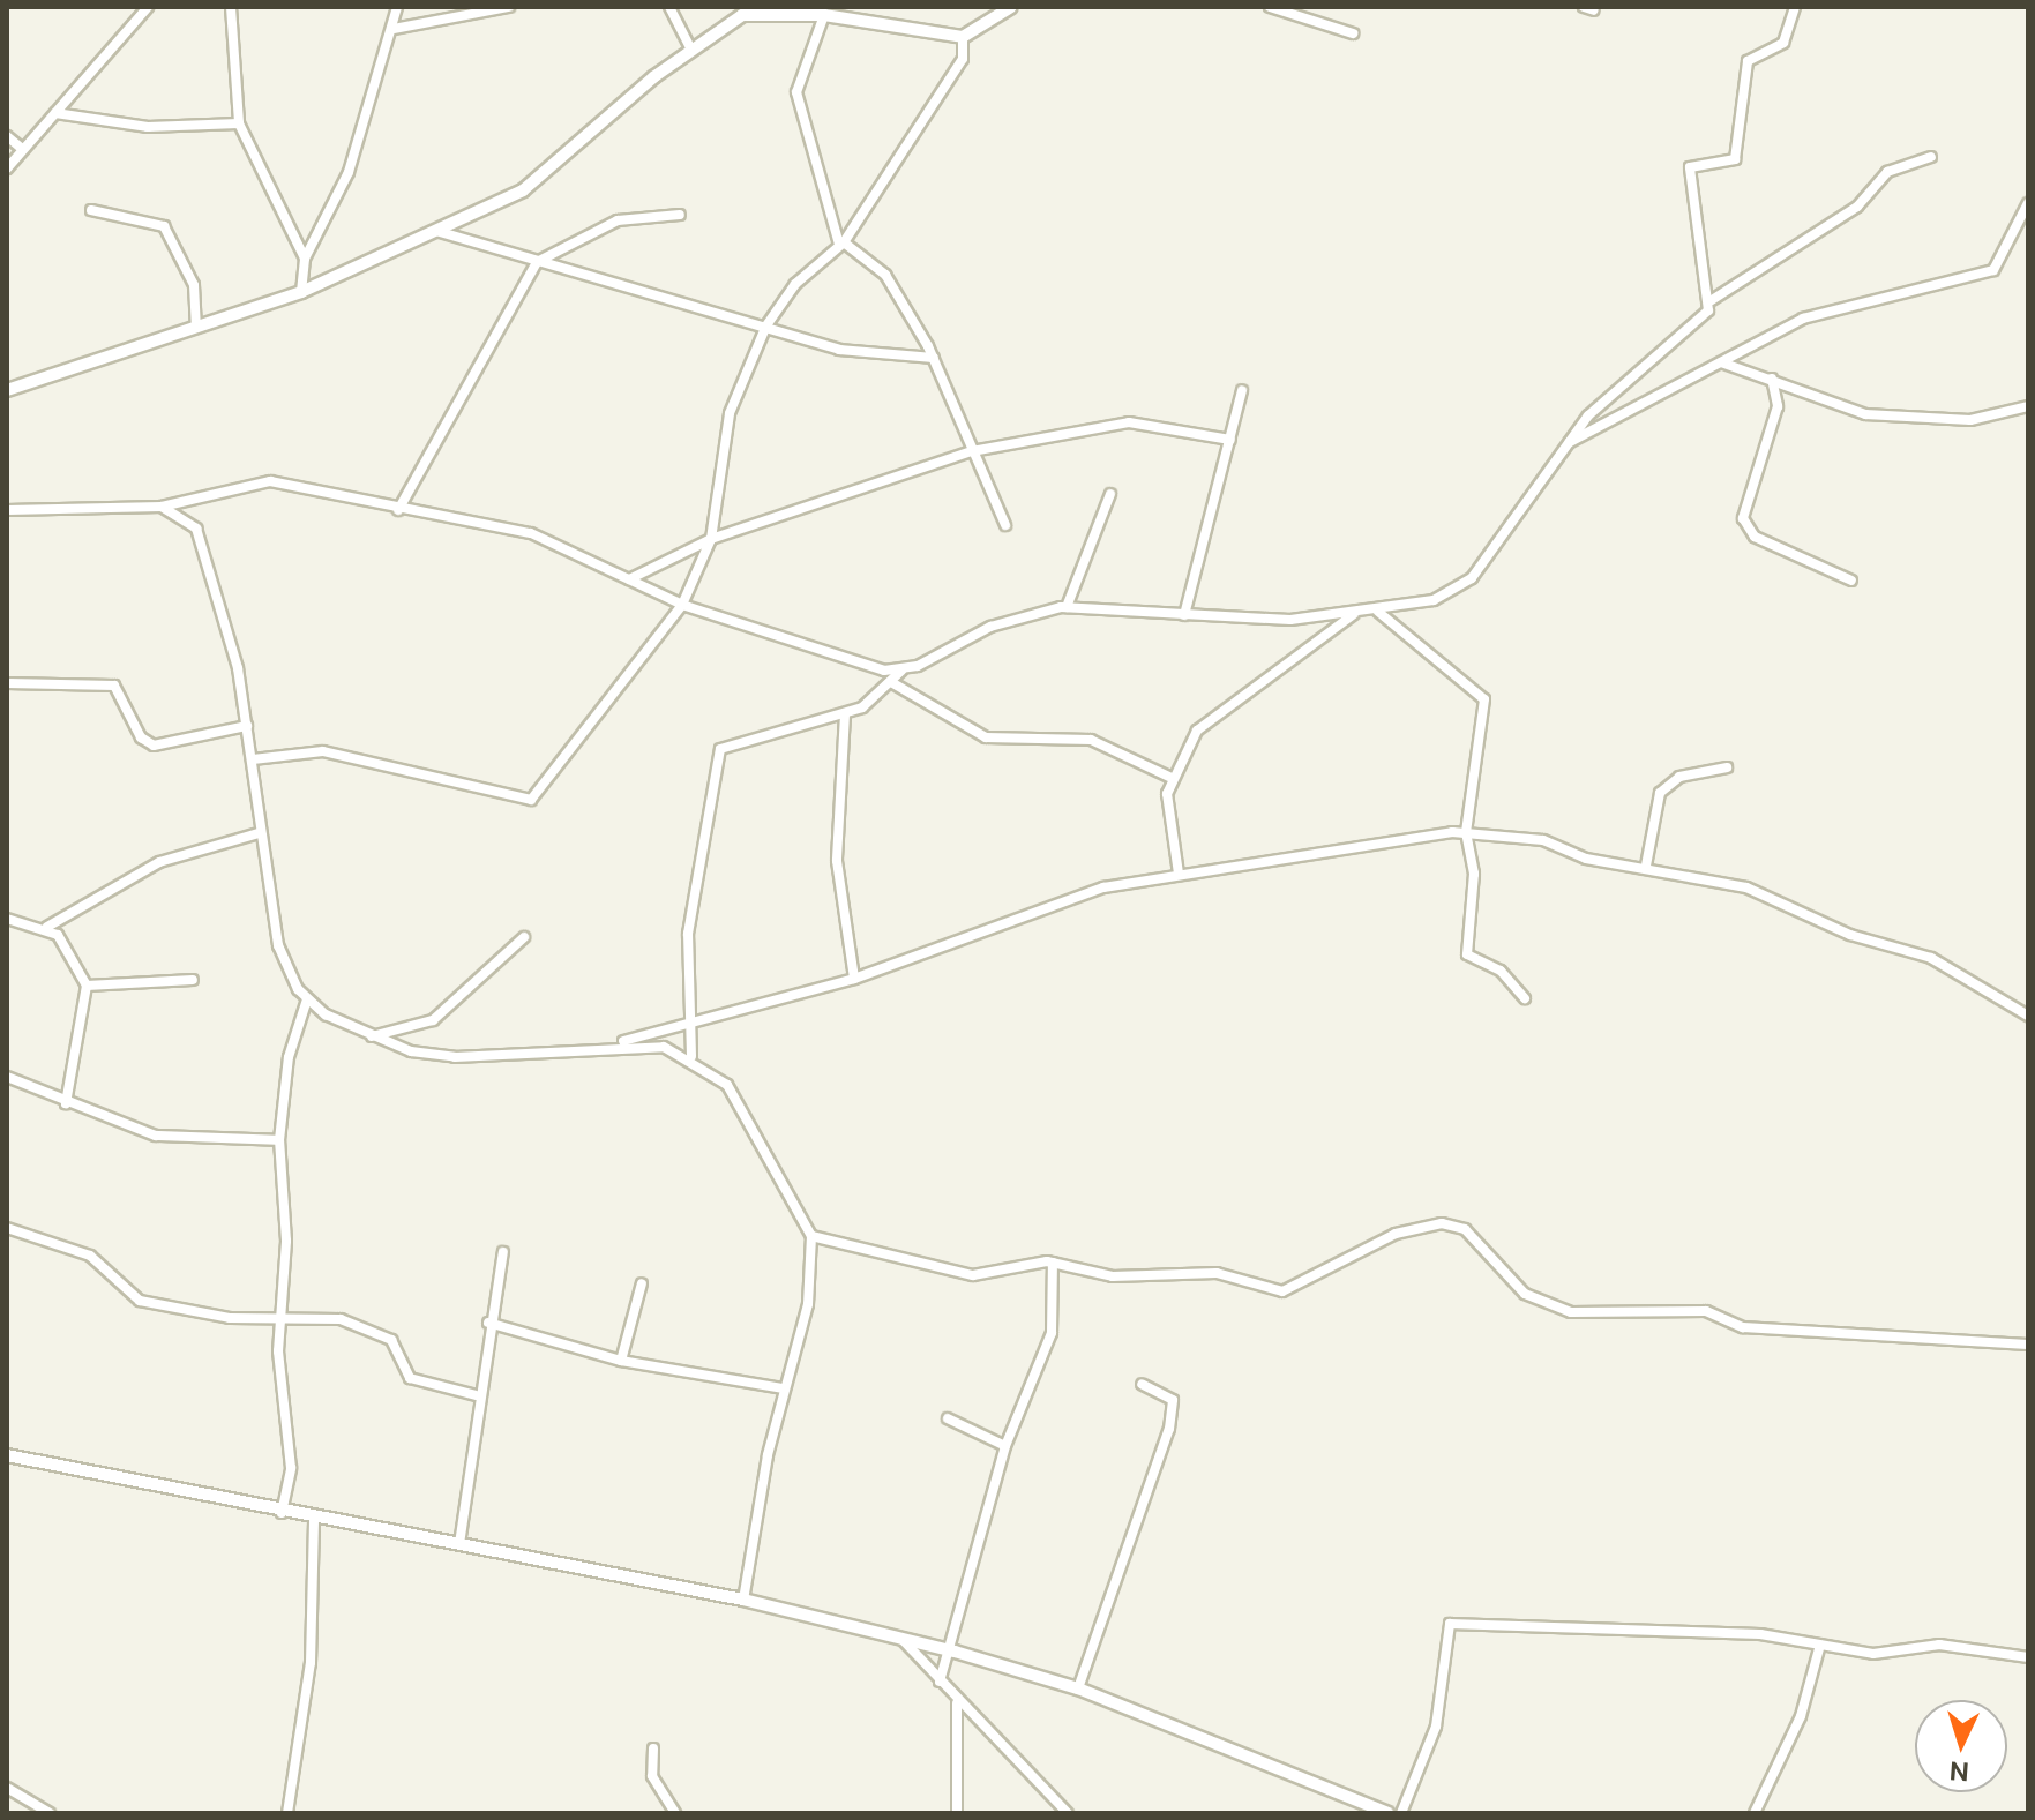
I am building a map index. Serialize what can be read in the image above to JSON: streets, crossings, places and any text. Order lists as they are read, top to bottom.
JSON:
{
  "north": "bottom"
}
